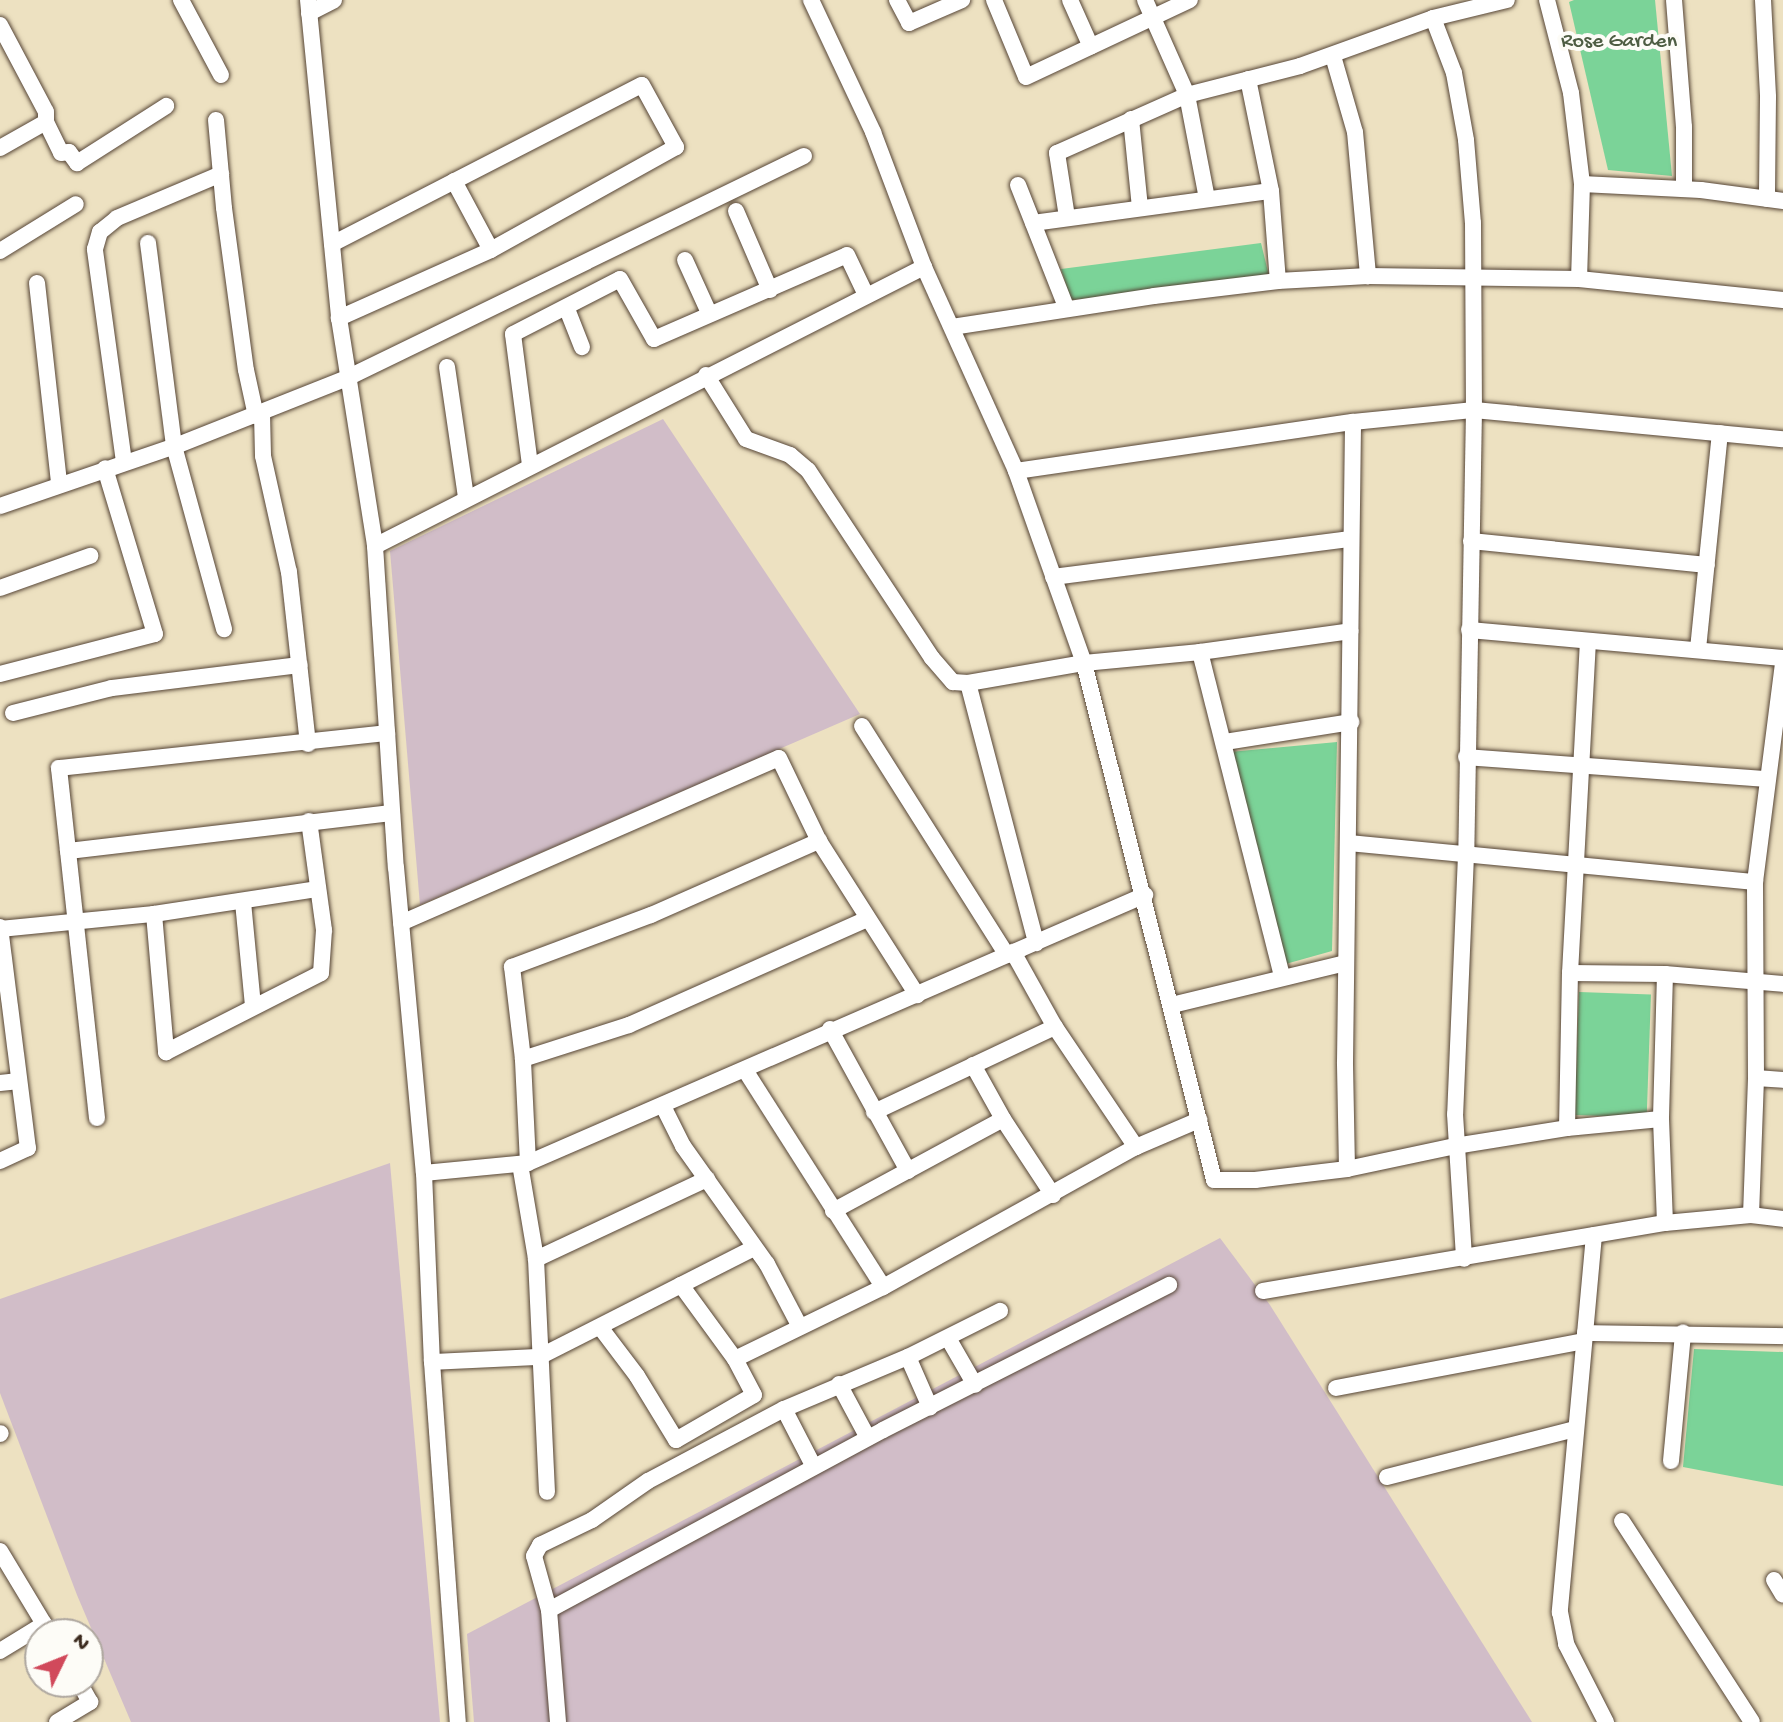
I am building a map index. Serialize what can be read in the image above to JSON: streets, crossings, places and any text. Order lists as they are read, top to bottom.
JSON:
{
  "parks": ["Rose Garden"],
  "north": "top right"
}
